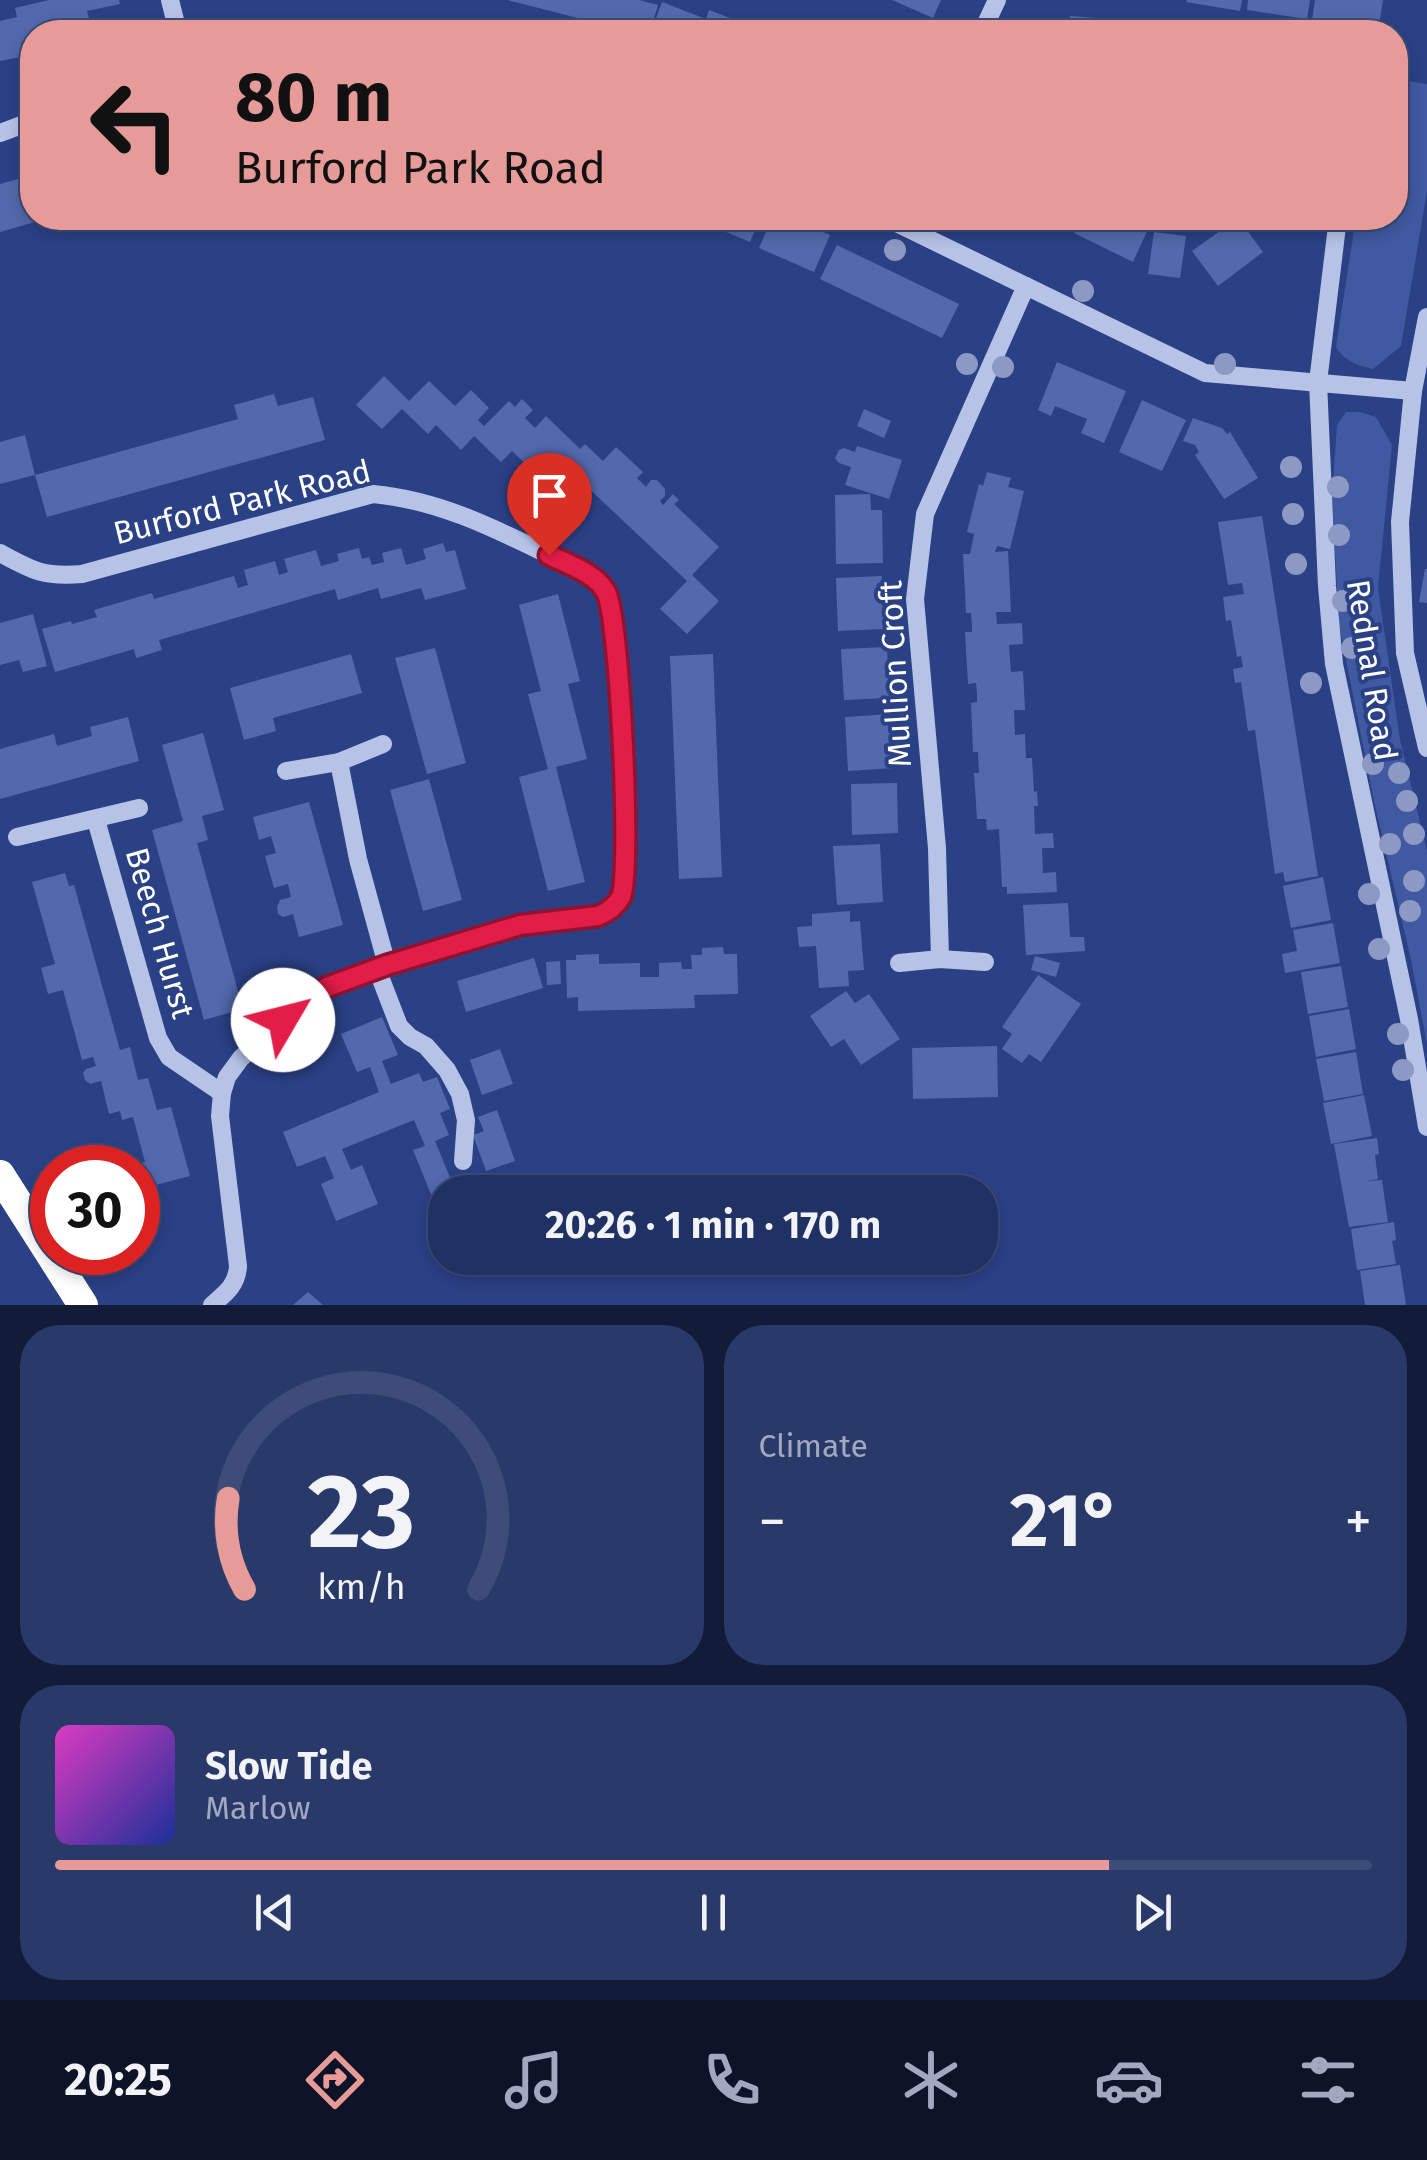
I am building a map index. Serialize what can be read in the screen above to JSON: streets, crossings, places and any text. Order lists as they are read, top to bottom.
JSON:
{
  "streets": {
    "street": [
      "Burford Park Road",
      "Rednal Road",
      "Mullion Croft",
      "Beech Hurst"
    ]
  },
  "page": {
    "turn": ["80 m", "Burford Park Road"],
    "limit": "30",
    "trip": "20:26 · 1 min · 170 m",
    "tile": "Climate",
    "heat": ["−", "21°", "+"],
    "song": ["Slow Tide", "Marlow"],
    "tabs": "20:25",
    "gauge": ["23", "km/h"]
  }
}
